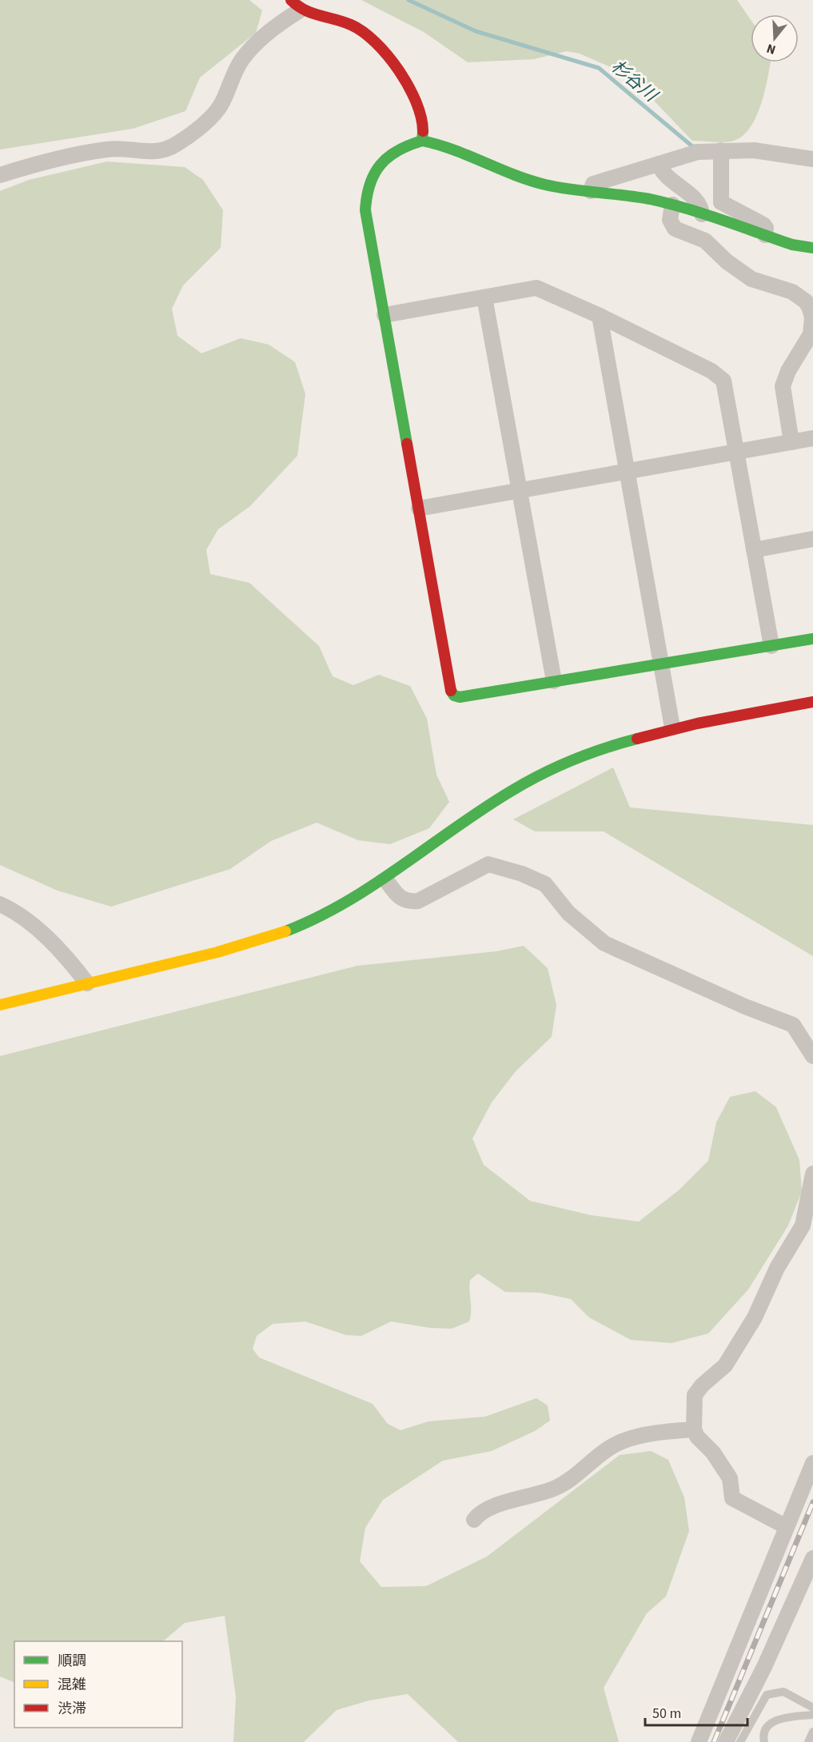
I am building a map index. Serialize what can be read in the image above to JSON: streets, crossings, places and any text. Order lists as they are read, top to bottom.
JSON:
{
  "water": ["杉谷川"],
  "legend": ["順調", "混雑", "渋滞"],
  "scale_bar": "50 m",
  "north": "bottom"
}
